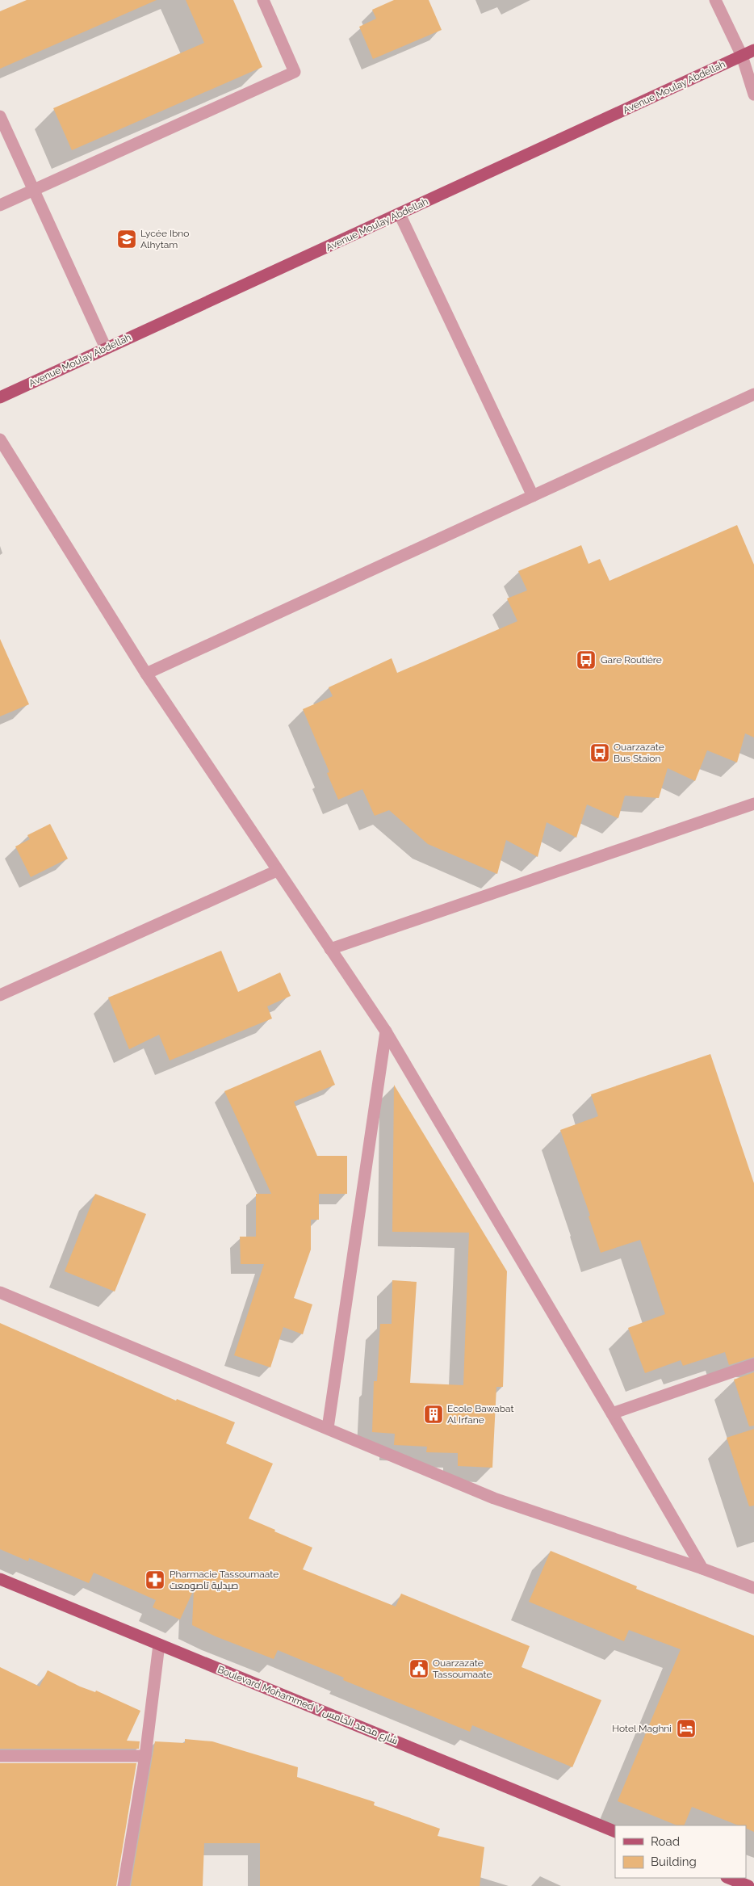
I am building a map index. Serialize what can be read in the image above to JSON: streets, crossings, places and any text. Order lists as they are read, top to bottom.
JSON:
{
  "streets": {
    "main road": ["Avenue Moulay Abdellah", "Boulevard Mohammed V شارع محمد الخامس"]
  },
  "places": {
    "school or university": ["Lycée Ibno Alhytam"],
    "bus stop": ["Gare Routiére", "Ouarzazate Bus Staion"],
    "building": ["Ecole Bawabat Al Irfane"],
    "pharmacy": ["Pharmacie Tassoumaate صيدلية تاصومعت"],
    "public building": ["Ouarzazate Tassoumaate"],
    "hotel": ["Hotel Maghni"]
  },
  "legend": ["Road", "Building"]
}
